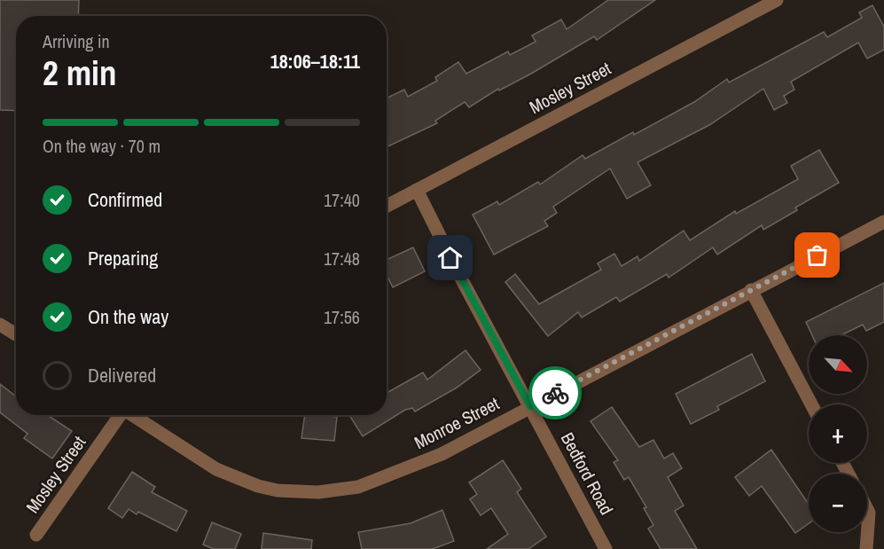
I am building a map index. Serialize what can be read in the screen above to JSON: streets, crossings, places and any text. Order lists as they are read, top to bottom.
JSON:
{
  "streets": {
    "street": ["Mosley Street", "Monroe Street", "Bedford Road"]
  },
  "crossings": [
    ["Mosley Street", "Bedford Road"],
    ["Monroe Street", "Bedford Road"]
  ],
  "north": "bottom right",
  "page": {
    "heading": ["2 min", "Arriving in", "18:06–18:11"],
    "bar": "On the way · 70 m",
    "list": [
      ["Confirmed", "17:40"],
      ["Preparing", "17:48"],
      ["On the way", "17:56"],
      "Delivered"
    ],
    "map_buttons": ["+", "−"]
  }
}
